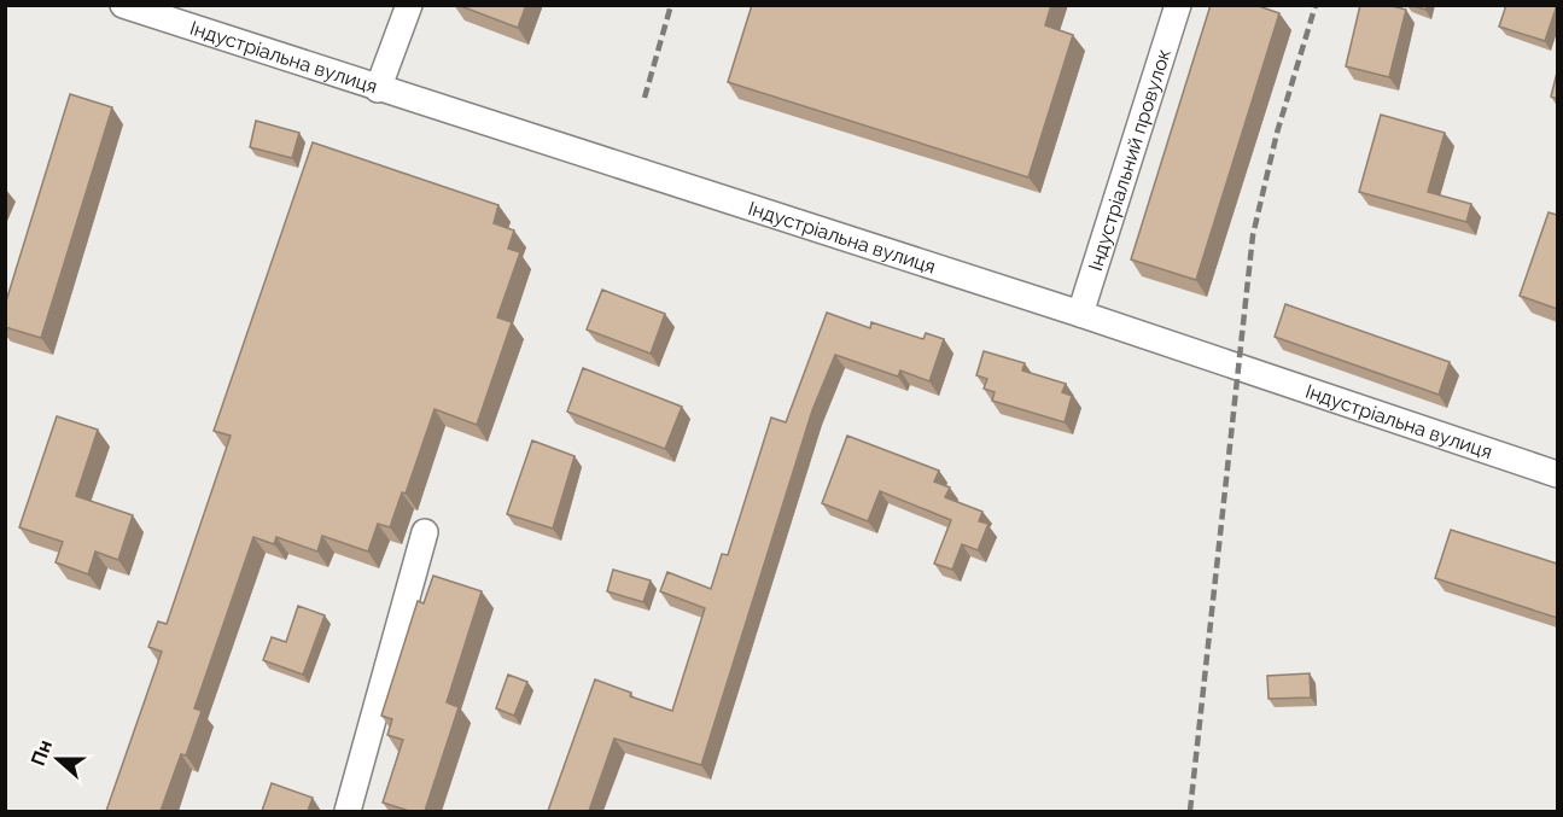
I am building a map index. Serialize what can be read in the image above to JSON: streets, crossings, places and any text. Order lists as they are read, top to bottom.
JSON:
{
  "streets": {
    "street": ["Індустріальна вулиця", "Індустріальний провулок"]
  },
  "crossings": [
    ["Індустріальна вулиця", "Індустріальний провулок"]
  ],
  "north": "left"
}
